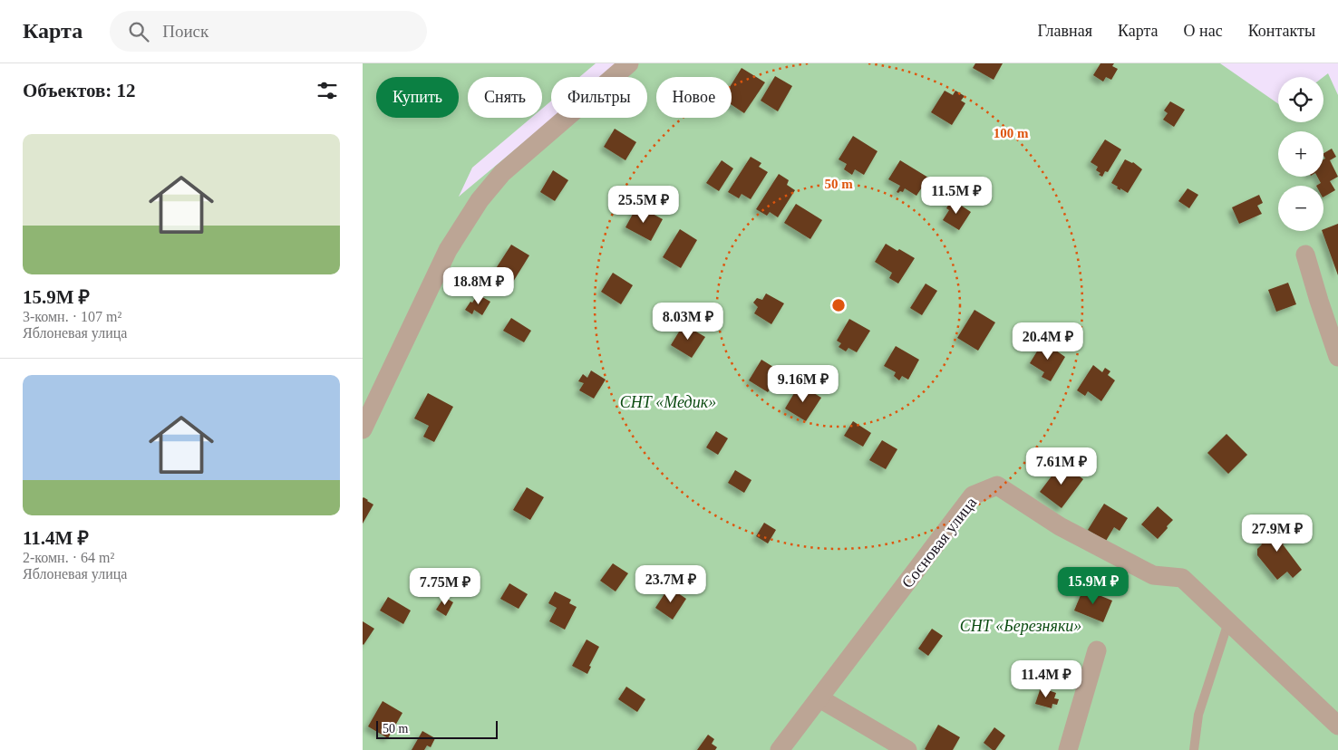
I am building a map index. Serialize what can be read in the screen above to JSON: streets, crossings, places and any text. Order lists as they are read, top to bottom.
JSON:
{
  "streets": {
    "street": ["Сосновая улица"]
  },
  "parks": ["СНТ «Медик»", "СНТ «Березняки»"],
  "scale_bar": "50 m",
  "page": {
    "header": "Карта",
    "search": "Поиск",
    "nav": [
      "Главная",
      "Карта",
      "О нас",
      "Контакты"
    ],
    "heading": "Объектов: 12",
    "map_buttons": ["+", "−"],
    "chip": [
      "Купить",
      "Снять",
      "Фильтры",
      "Новое"
    ],
    "list": [
      {
        "name": "15.9M ₽",
        "note": "3-комн. · 107 m² · Яблоневая улица"
      },
      {
        "name": "11.4M ₽",
        "note": "2-комн. · 64 m² · Яблоневая улица"
      }
    ],
    "price": [
      "11.5M ₽",
      "25.5M ₽",
      "18.8M ₽",
      "8.03M ₽",
      "20.4M ₽",
      "9.16M ₽",
      "7.61M ₽",
      "27.9M ₽",
      "23.7M ₽",
      "15.9M ₽",
      "7.75M ₽",
      "11.4M ₽"
    ],
    "scale": "50 m"
  },
  "rings": ["100 m", "50 m"]
}
